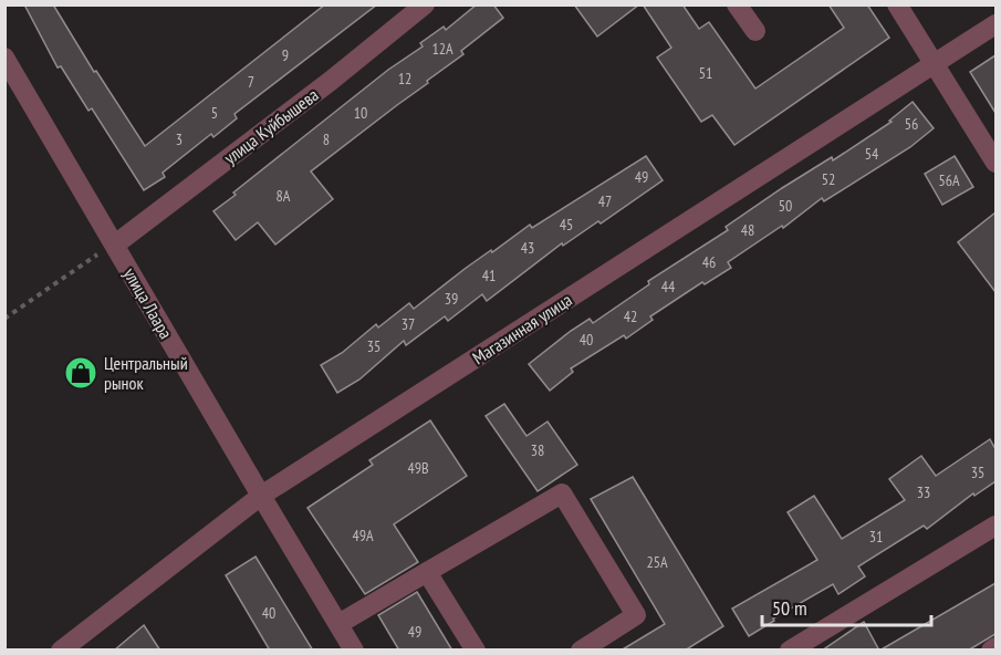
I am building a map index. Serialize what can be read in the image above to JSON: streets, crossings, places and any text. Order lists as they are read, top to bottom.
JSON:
{
  "streets": {
    "street": ["улица Куйбышева", "улица Лаара", "Магазинная улица"]
  },
  "crossings": [
    ["улица Куйбышева", "улица Лаара"],
    ["улица Лаара", "Магазинная улица"]
  ],
  "places": {
    "shop": ["Центральный рынок"]
  },
  "house_numbers": [
    "12А",
    "9",
    "51",
    "12",
    "7",
    "5",
    "10",
    "56",
    "3",
    "8",
    "54",
    "49",
    "52",
    "56А",
    "8А",
    "47",
    "50",
    "45",
    "48",
    "43",
    "46",
    "41",
    "44",
    "39",
    "42",
    "37",
    "40",
    "35",
    "38",
    "49В",
    "35",
    "33",
    "49А",
    "31",
    "25А",
    "40",
    "49"
  ],
  "scale_bar": "50 m"
}
